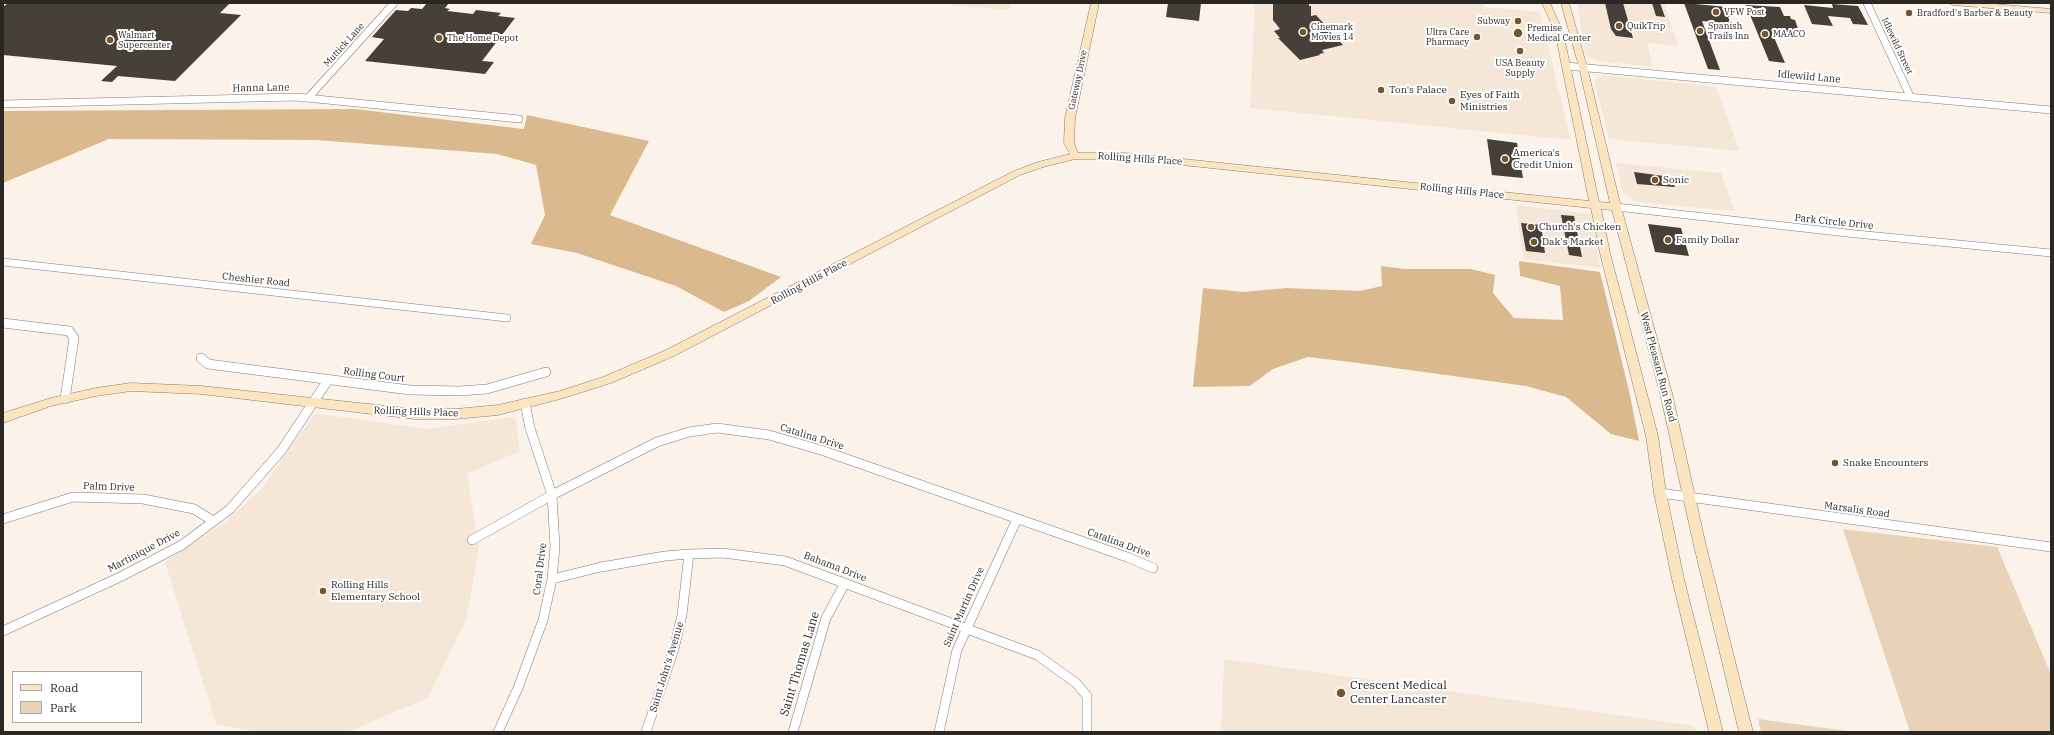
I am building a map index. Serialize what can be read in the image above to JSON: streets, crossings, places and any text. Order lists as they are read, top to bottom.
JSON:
{
  "streets": {
    "main road": ["Gateway Drive", "Rolling Hills Place", "West Pleasant Run Road"],
    "street": [
      "Muttick Lane",
      "Idlewild Street",
      "Idlewild Lane",
      "Hanna Lane",
      "Park Circle Drive",
      "Cheshier Road",
      "Rolling Court",
      "Catalina Drive",
      "Palm Drive",
      "Marsalis Road",
      "Martinique Drive",
      "Bahama Drive",
      "Coral Drive",
      "Saint Martin Drive",
      "Saint Thomas Lane",
      "Saint John's Avenue"
    ]
  },
  "crossings": [
    ["Muttick Lane", "Hanna Lane"],
    ["Idlewild Street", "Idlewild Lane"],
    ["Idlewild Lane", "West Pleasant Run Road"],
    ["Gateway Drive", "Rolling Hills Place"],
    ["Rolling Hills Place", "Park Circle Drive"],
    ["Rolling Hills Place", "West Pleasant Run Road"],
    ["Rolling Hills Place", "Martinique Drive"],
    ["Rolling Hills Place", "Coral Drive"],
    ["Park Circle Drive", "West Pleasant Run Road"],
    ["West Pleasant Run Road", "Marsalis Road"],
    ["Rolling Court", "Martinique Drive"],
    ["Catalina Drive", "Coral Drive"],
    ["Catalina Drive", "Saint Martin Drive"],
    ["Palm Drive", "Martinique Drive"],
    ["Bahama Drive", "Coral Drive"],
    ["Bahama Drive", "Saint Martin Drive"],
    ["Bahama Drive", "Saint Thomas Lane"],
    ["Bahama Drive", "Saint John's Avenue"]
  ],
  "places": [
    "VFW Post",
    "Bradford's Barber & Beauty",
    "Subway",
    "QuikTrip",
    "Spanish Trails Inn",
    "Cinemark Movies 14",
    "Premise Medical Center",
    "MAACO",
    "Ultra Care Pharmacy",
    "The Home Depot",
    "Walmart Supercenter",
    "USA Beauty Supply",
    "Ton's Palace",
    "Eyes of Faith Ministries",
    "America's Credit Union",
    "Sonic",
    "Church's Chicken",
    "Family Dollar",
    "Dak's Market",
    "Snake Encounters",
    "Rolling Hills Elementary School",
    "Crescent Medical Center Lancaster"
  ],
  "legend": ["Road", "Park"]
}
